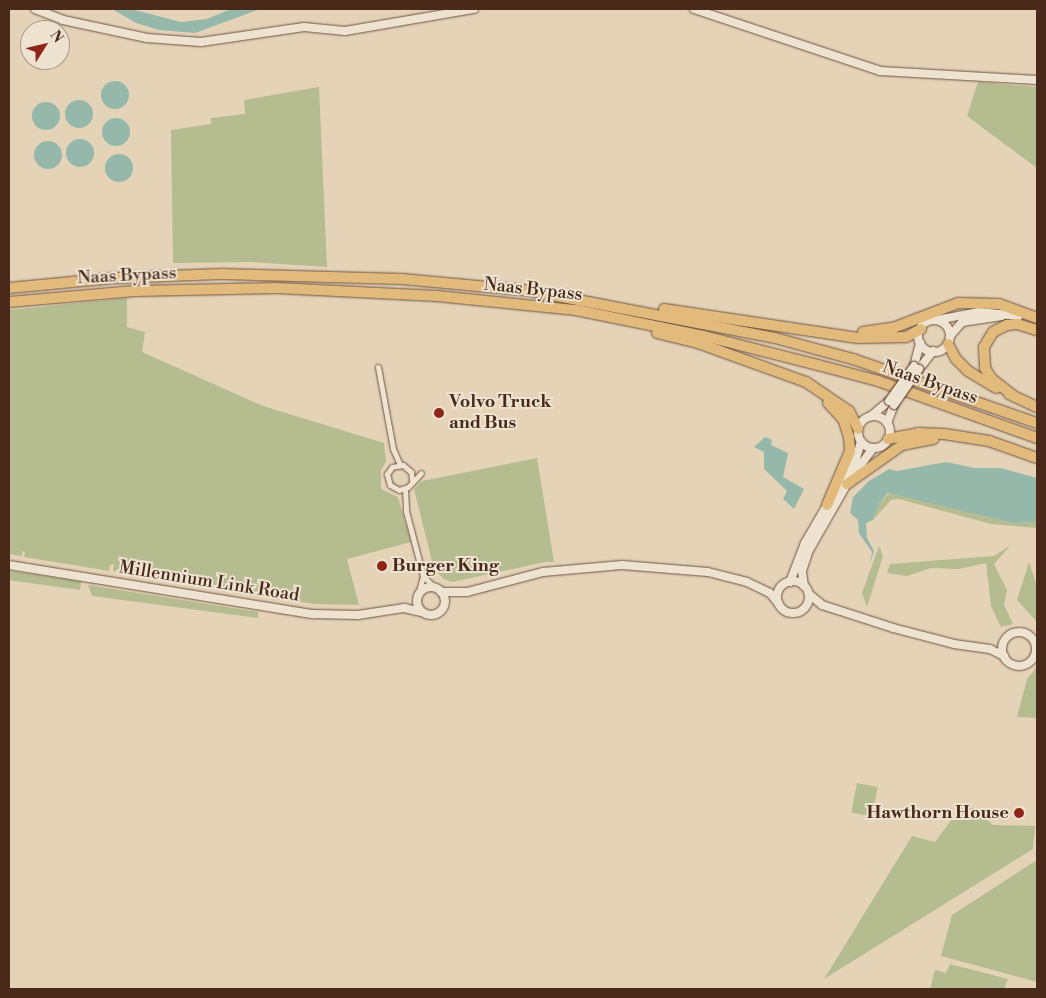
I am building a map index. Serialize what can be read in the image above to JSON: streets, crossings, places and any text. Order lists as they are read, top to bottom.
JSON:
{
  "streets": {
    "highway": ["Naas Bypass"],
    "main road": ["Millennium Link Road"]
  },
  "places": ["Volvo Truck and Bus", "Burger King", "Hawthorn House"],
  "north": "top right"
}
